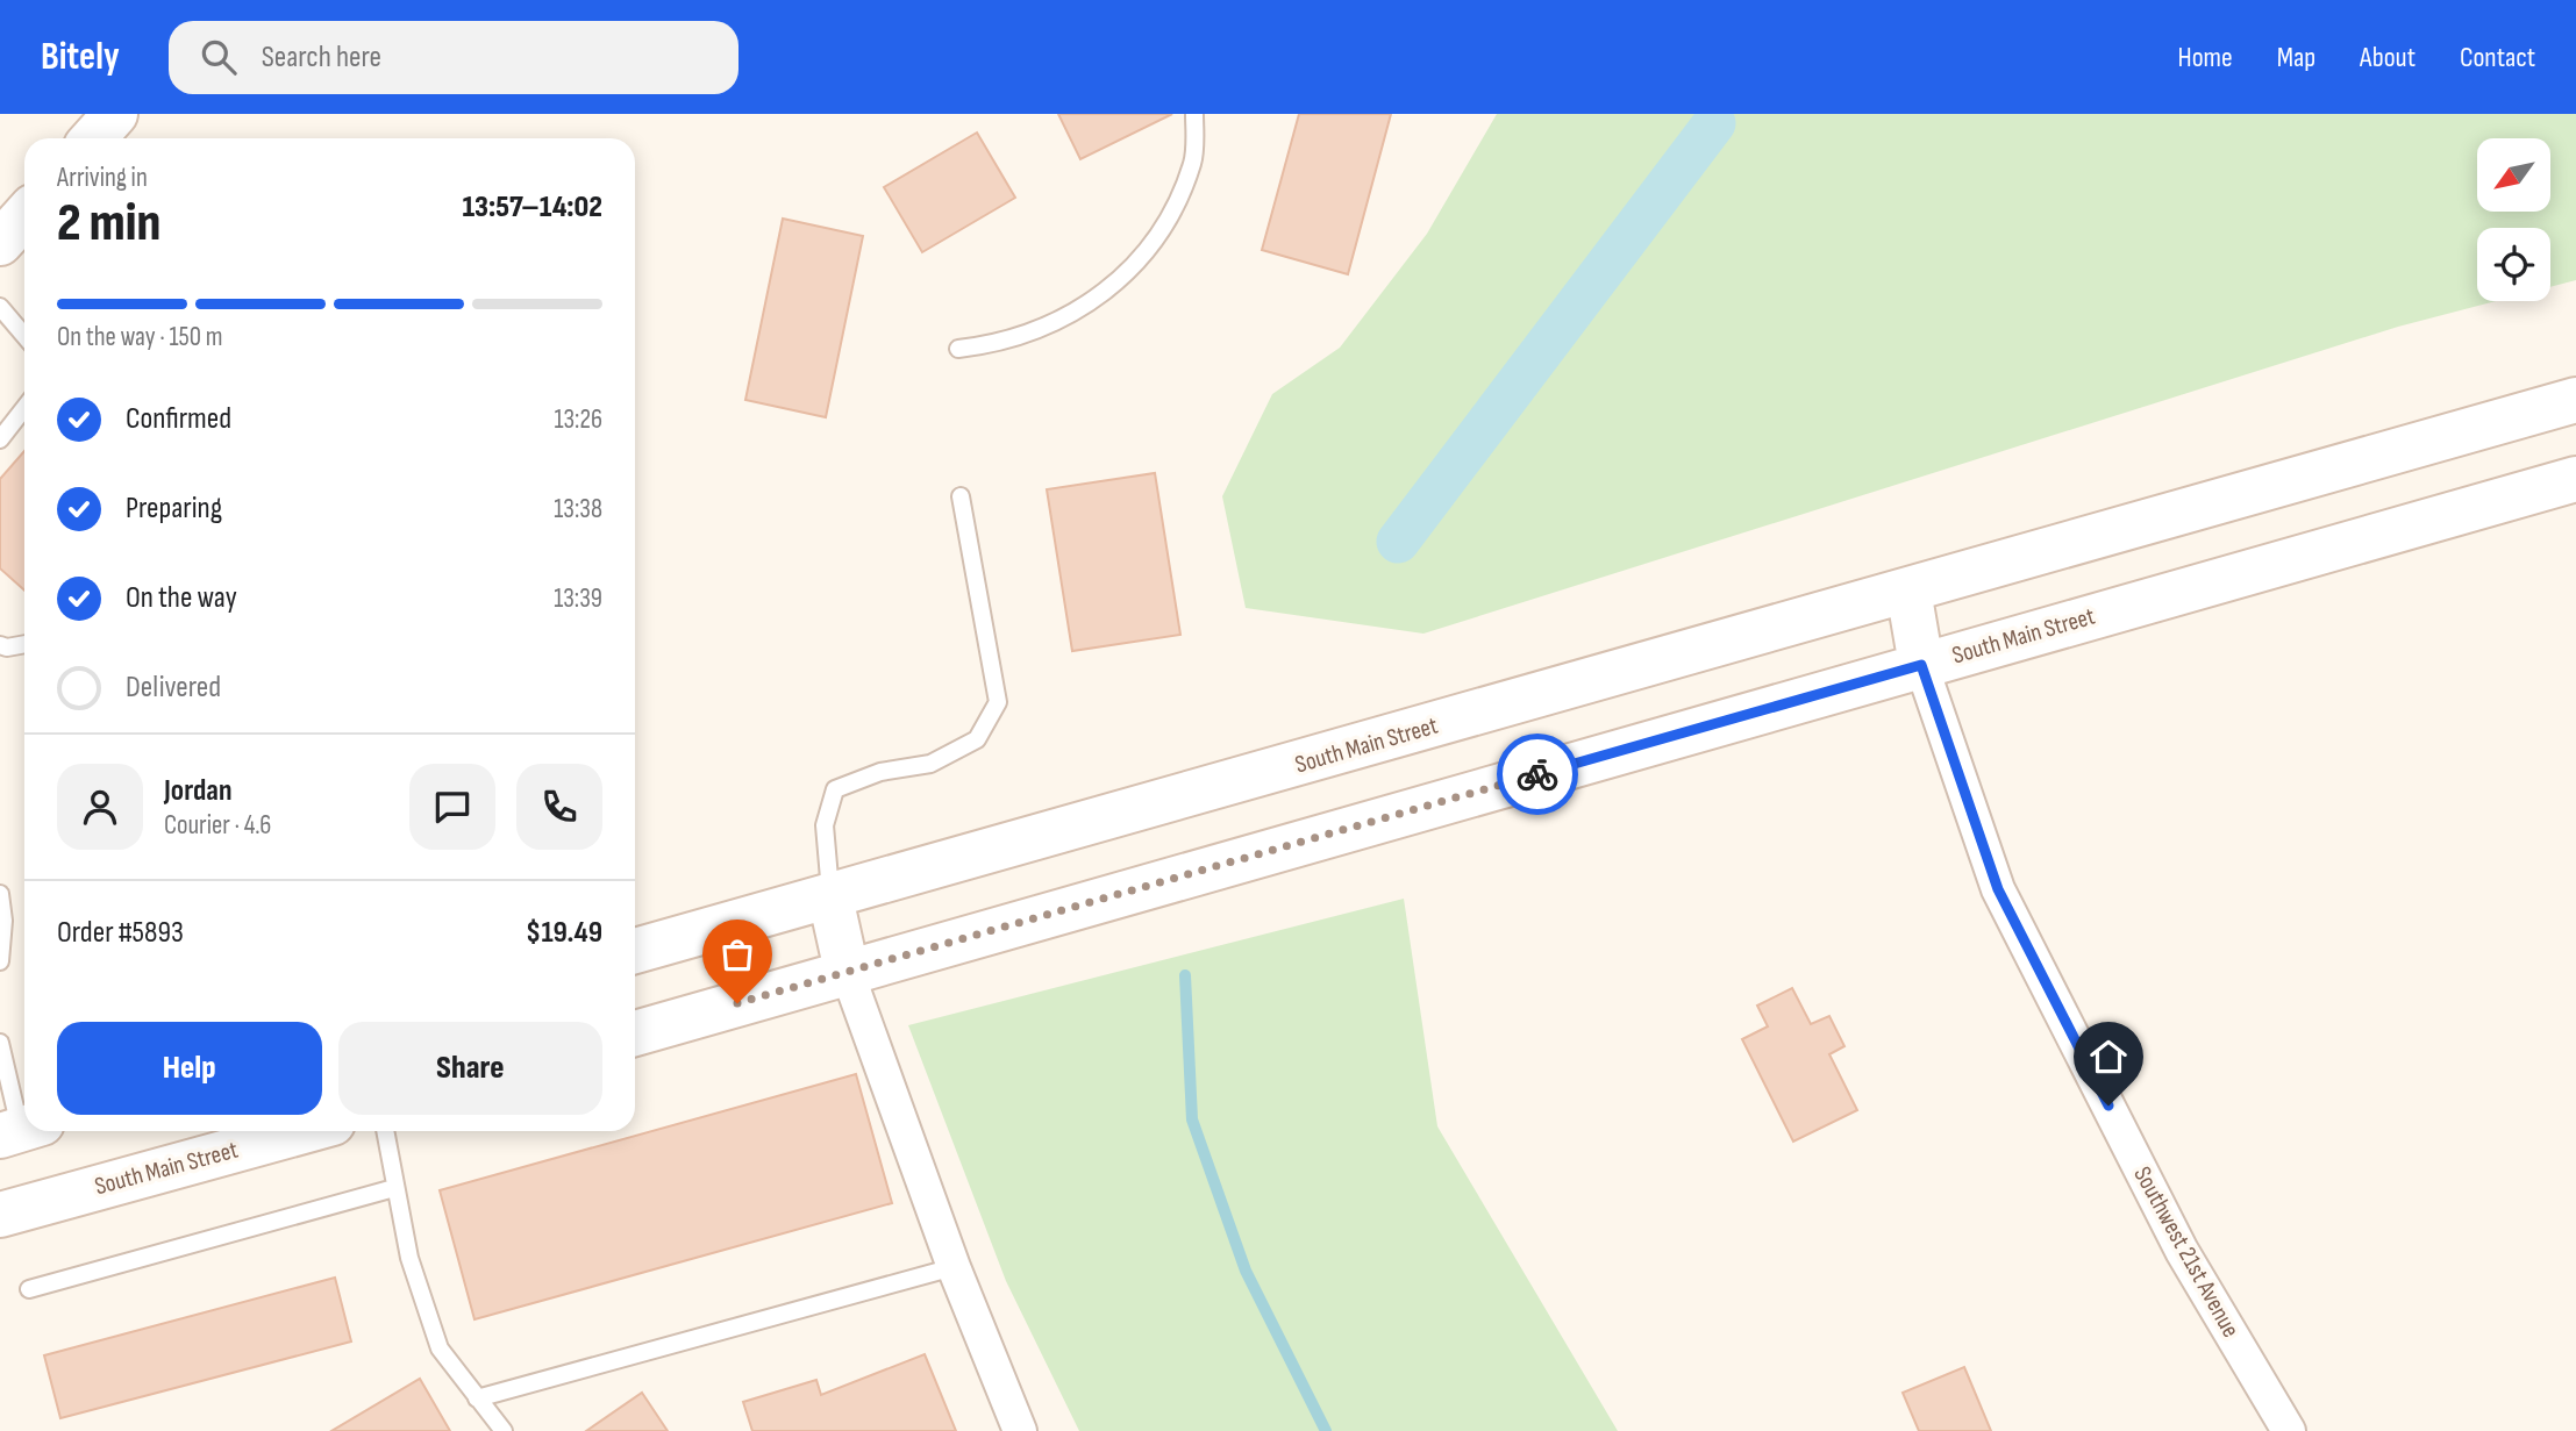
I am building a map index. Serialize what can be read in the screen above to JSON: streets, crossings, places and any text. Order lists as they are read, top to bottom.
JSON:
{
  "streets": {
    "main road": ["South Main Street"],
    "street": ["Southwest 21st Avenue"]
  },
  "crossings": [
    ["South Main Street", "Southwest 21st Avenue"]
  ],
  "north": "bottom left",
  "page": {
    "header": "Bitely",
    "search": "Search here",
    "nav": [
      "Home",
      "Map",
      "About",
      "Contact"
    ],
    "heading": ["2 min", "Arriving in", "13:57–14:02"],
    "panel": [
      "Jordan",
      "Courier · 4.6",
      "Order #5893",
      "$19.49"
    ],
    "bar": "On the way · 150 m",
    "list": [
      ["Confirmed", "13:26"],
      ["Preparing", "13:38"],
      ["On the way", "13:39"],
      "Delivered"
    ],
    "buttons": ["Help", "Share"]
  }
}
